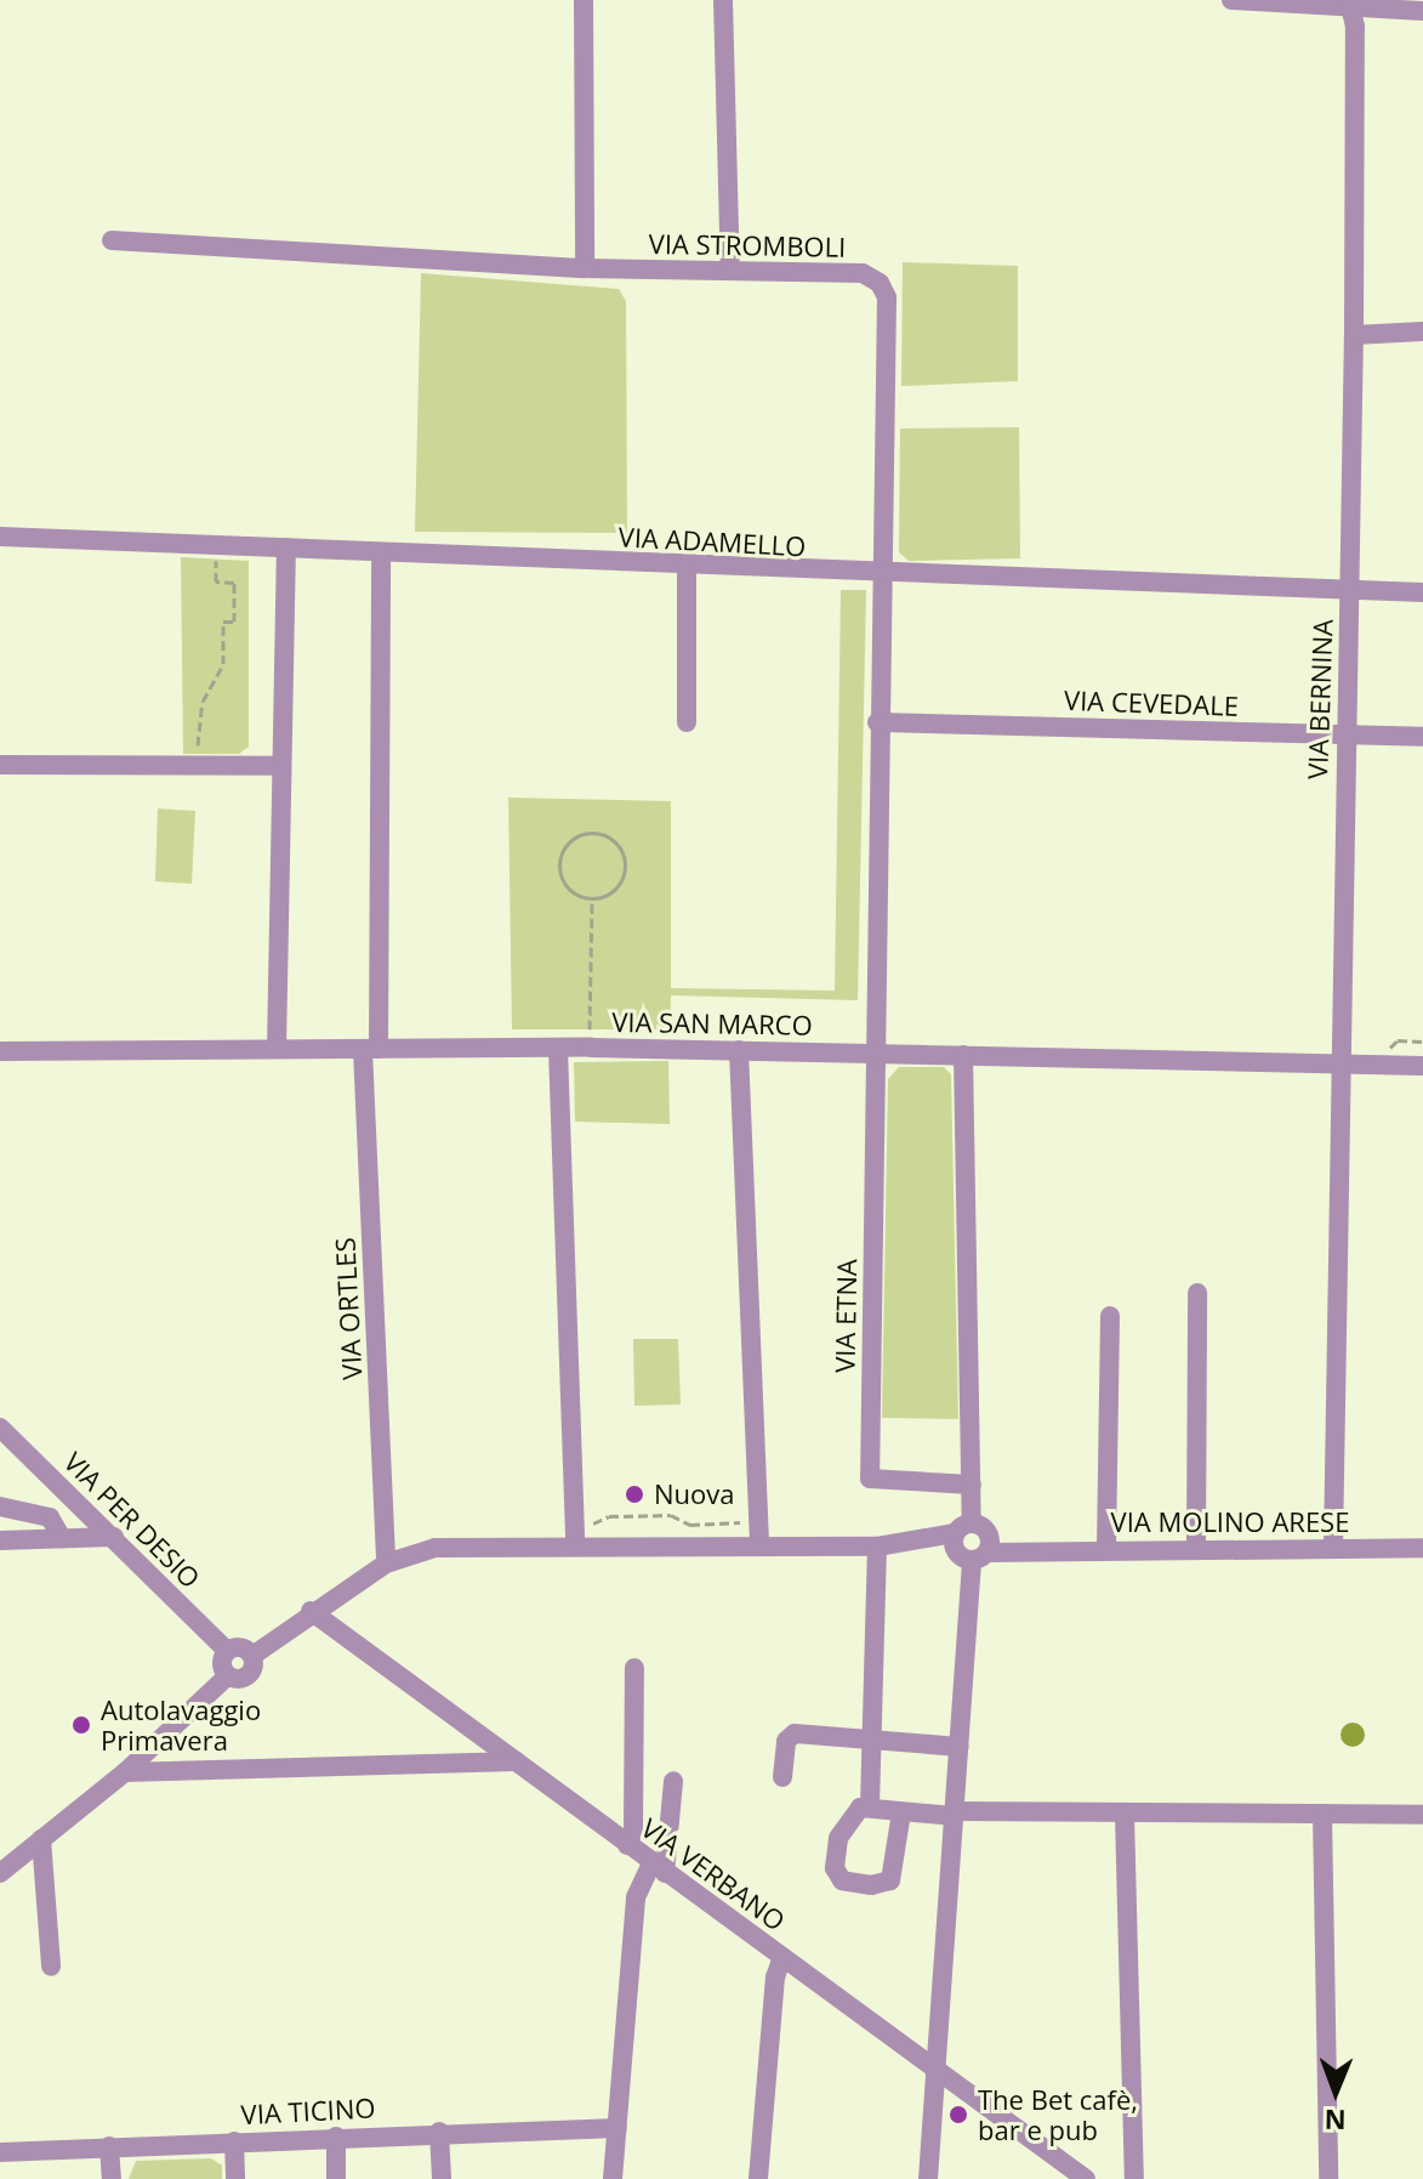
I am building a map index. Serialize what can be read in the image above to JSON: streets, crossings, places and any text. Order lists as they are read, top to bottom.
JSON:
{
  "streets": {
    "street": [
      "VIA STROMBOLI",
      "VIA ADAMELLO",
      "VIA BERNINA",
      "VIA CEVEDALE",
      "VIA SAN MARCO",
      "VIA ORTLES",
      "VIA ETNA",
      "VIA PER DESIO",
      "VIA MOLINO ARESE",
      "VIA VERBANO",
      "VIA TICINO"
    ]
  },
  "crossings": [
    ["VIA STROMBOLI", "VIA ADAMELLO"],
    ["VIA STROMBOLI", "VIA ETNA"],
    ["VIA ADAMELLO", "VIA BERNINA"],
    ["VIA ADAMELLO", "VIA ORTLES"],
    ["VIA ADAMELLO", "VIA ETNA"],
    ["VIA BERNINA", "VIA CEVEDALE"],
    ["VIA BERNINA", "VIA SAN MARCO"],
    ["VIA BERNINA", "VIA MOLINO ARESE"],
    ["VIA CEVEDALE", "VIA ETNA"],
    ["VIA SAN MARCO", "VIA ORTLES"],
    ["VIA SAN MARCO", "VIA ETNA"],
    ["VIA ORTLES", "VIA MOLINO ARESE"],
    ["VIA PER DESIO", "VIA MOLINO ARESE"],
    ["VIA MOLINO ARESE", "VIA VERBANO"]
  ],
  "places": ["Nuova", "Autolavaggio Primavera", "The Bet cafè, bar e pub"],
  "north": "bottom"
}
